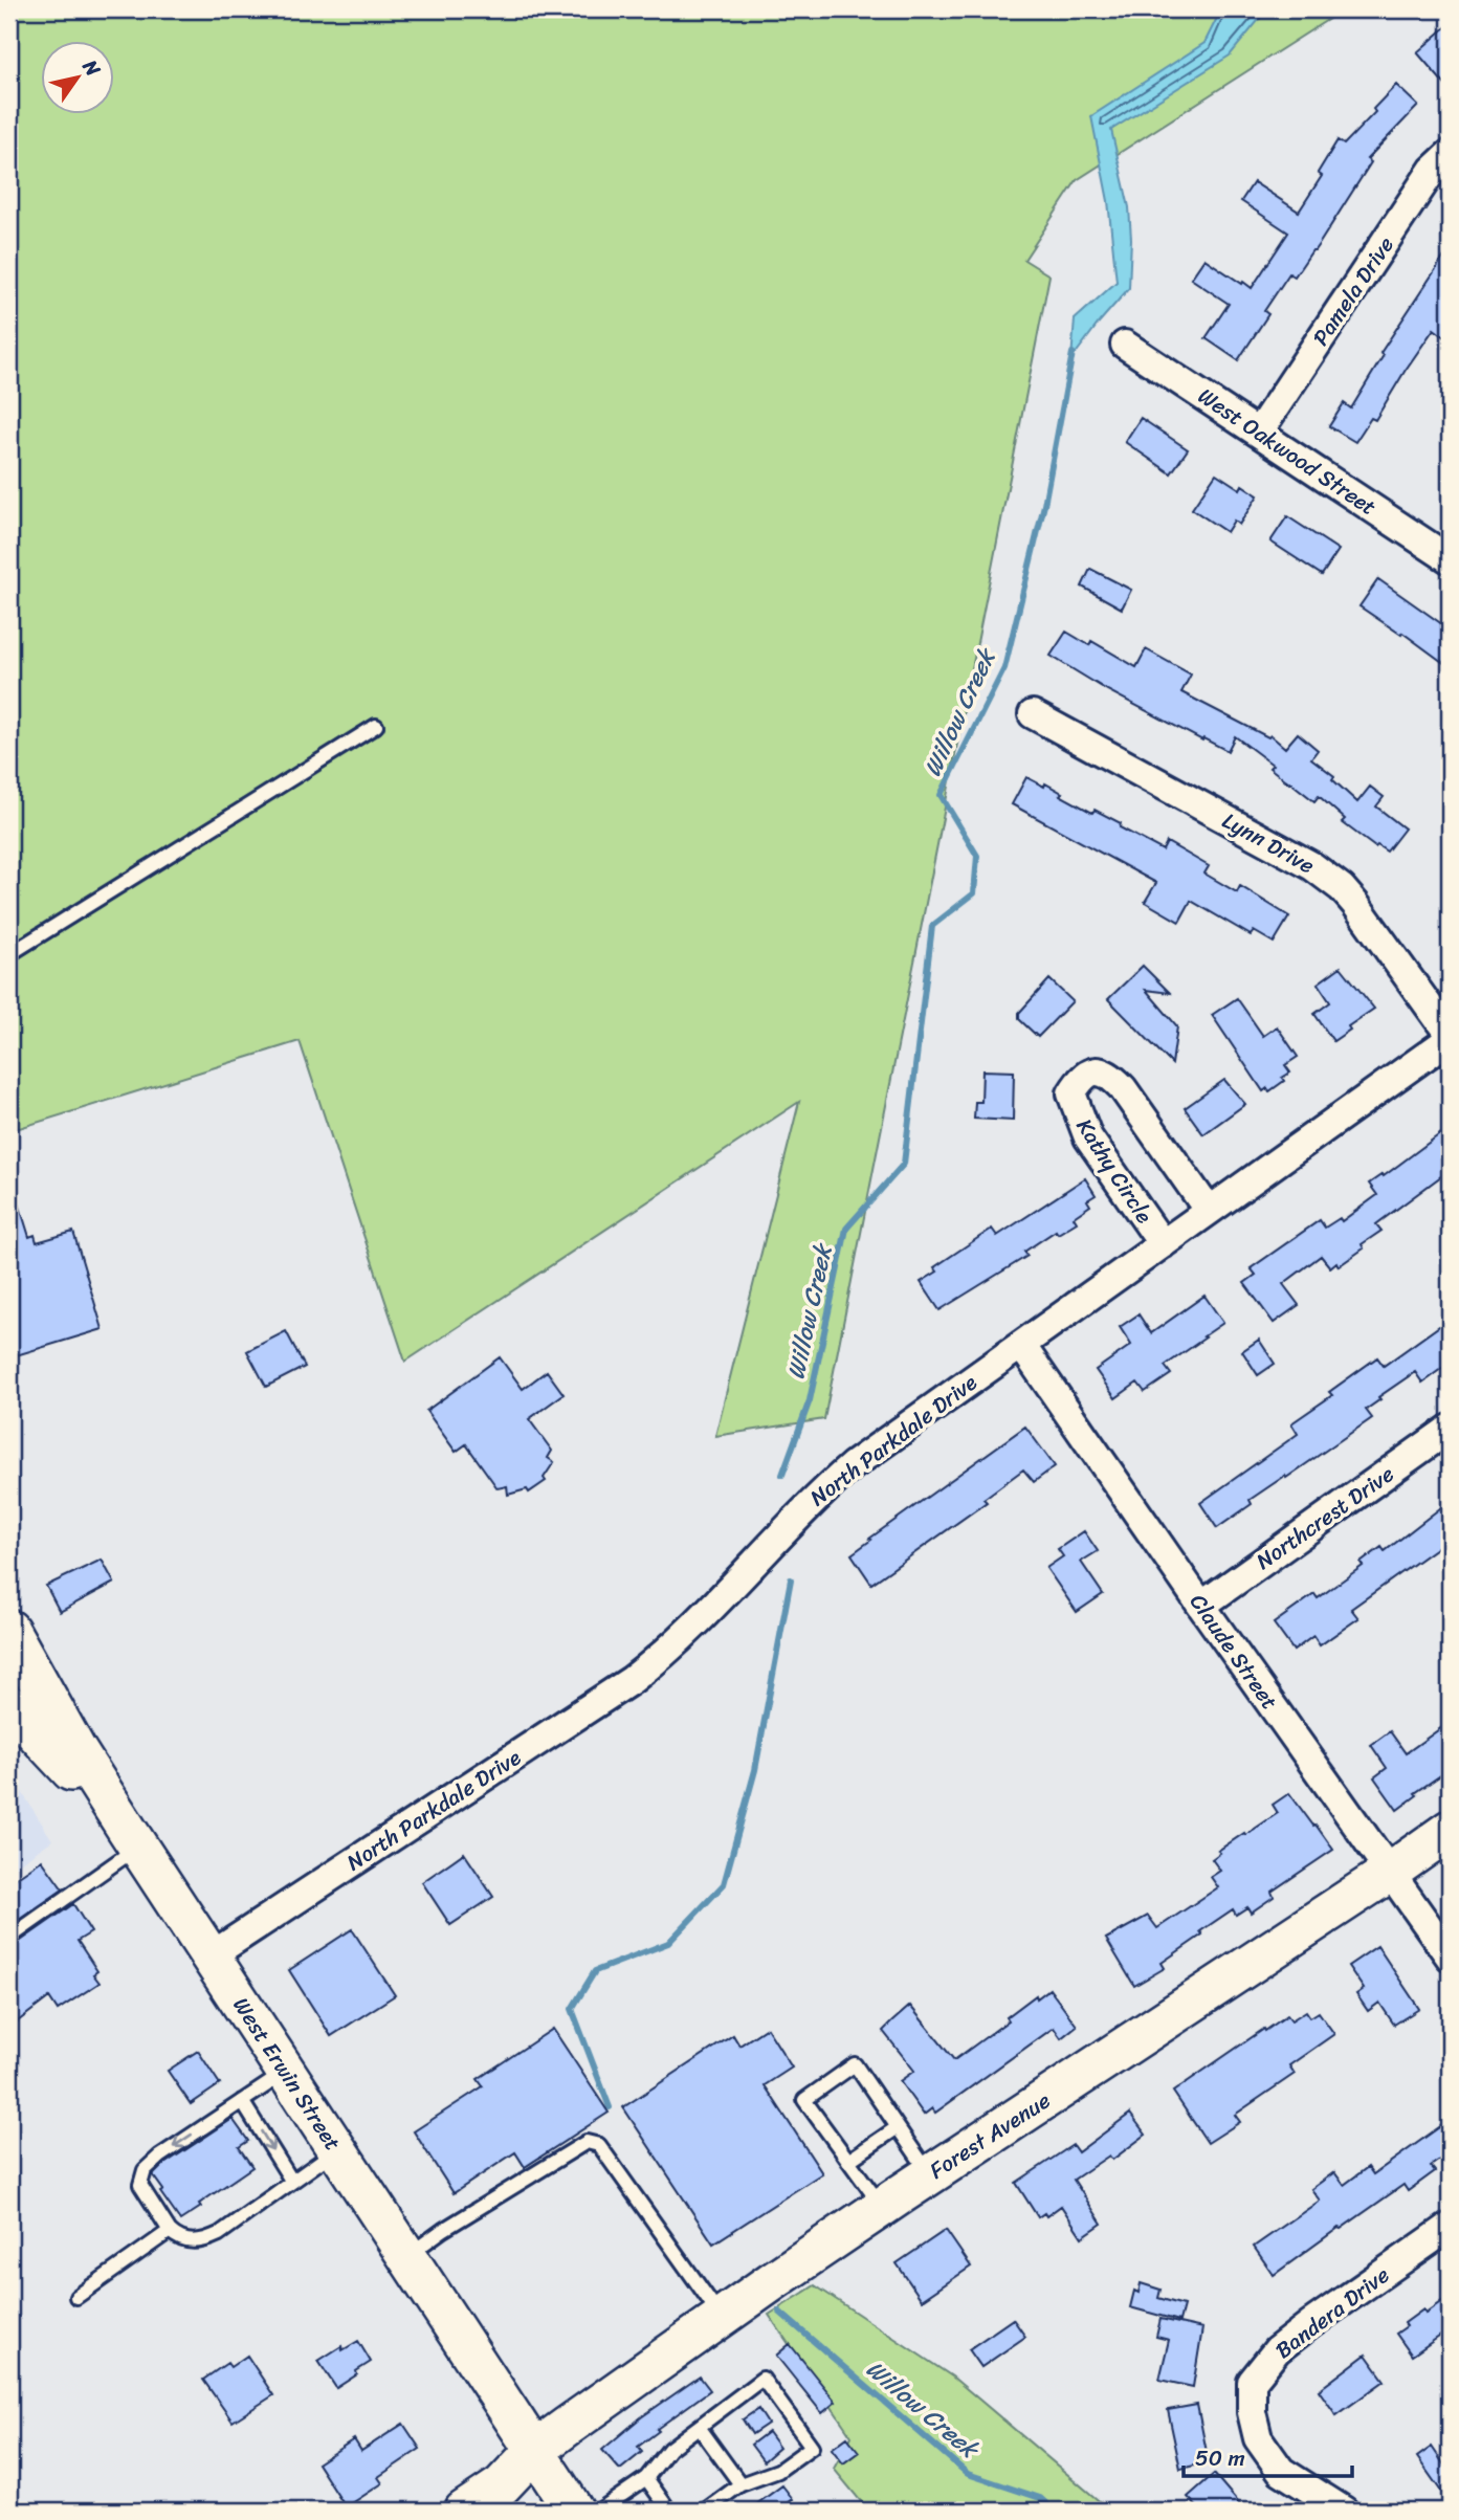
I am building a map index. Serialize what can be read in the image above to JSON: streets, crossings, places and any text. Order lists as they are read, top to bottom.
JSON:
{
  "streets": {
    "street": [
      "Pamela Drive",
      "West Oakwood Street",
      "Lynn Drive",
      "Kathy Circle",
      "North Parkdale Drive",
      "Northcrest Drive",
      "Claude Street",
      "West Erwin Street",
      "Forest Avenue",
      "Bandera Drive"
    ]
  },
  "crossings": [
    ["Pamela Drive", "West Oakwood Street"],
    ["Lynn Drive", "North Parkdale Drive"],
    ["Kathy Circle", "North Parkdale Drive"],
    ["North Parkdale Drive", "Claude Street"],
    ["North Parkdale Drive", "West Erwin Street"],
    ["Northcrest Drive", "Claude Street"],
    ["Claude Street", "Forest Avenue"],
    ["West Erwin Street", "Forest Avenue"]
  ],
  "water": ["Willow Creek"],
  "scale_bar": "50 m",
  "north": "top right"
}
